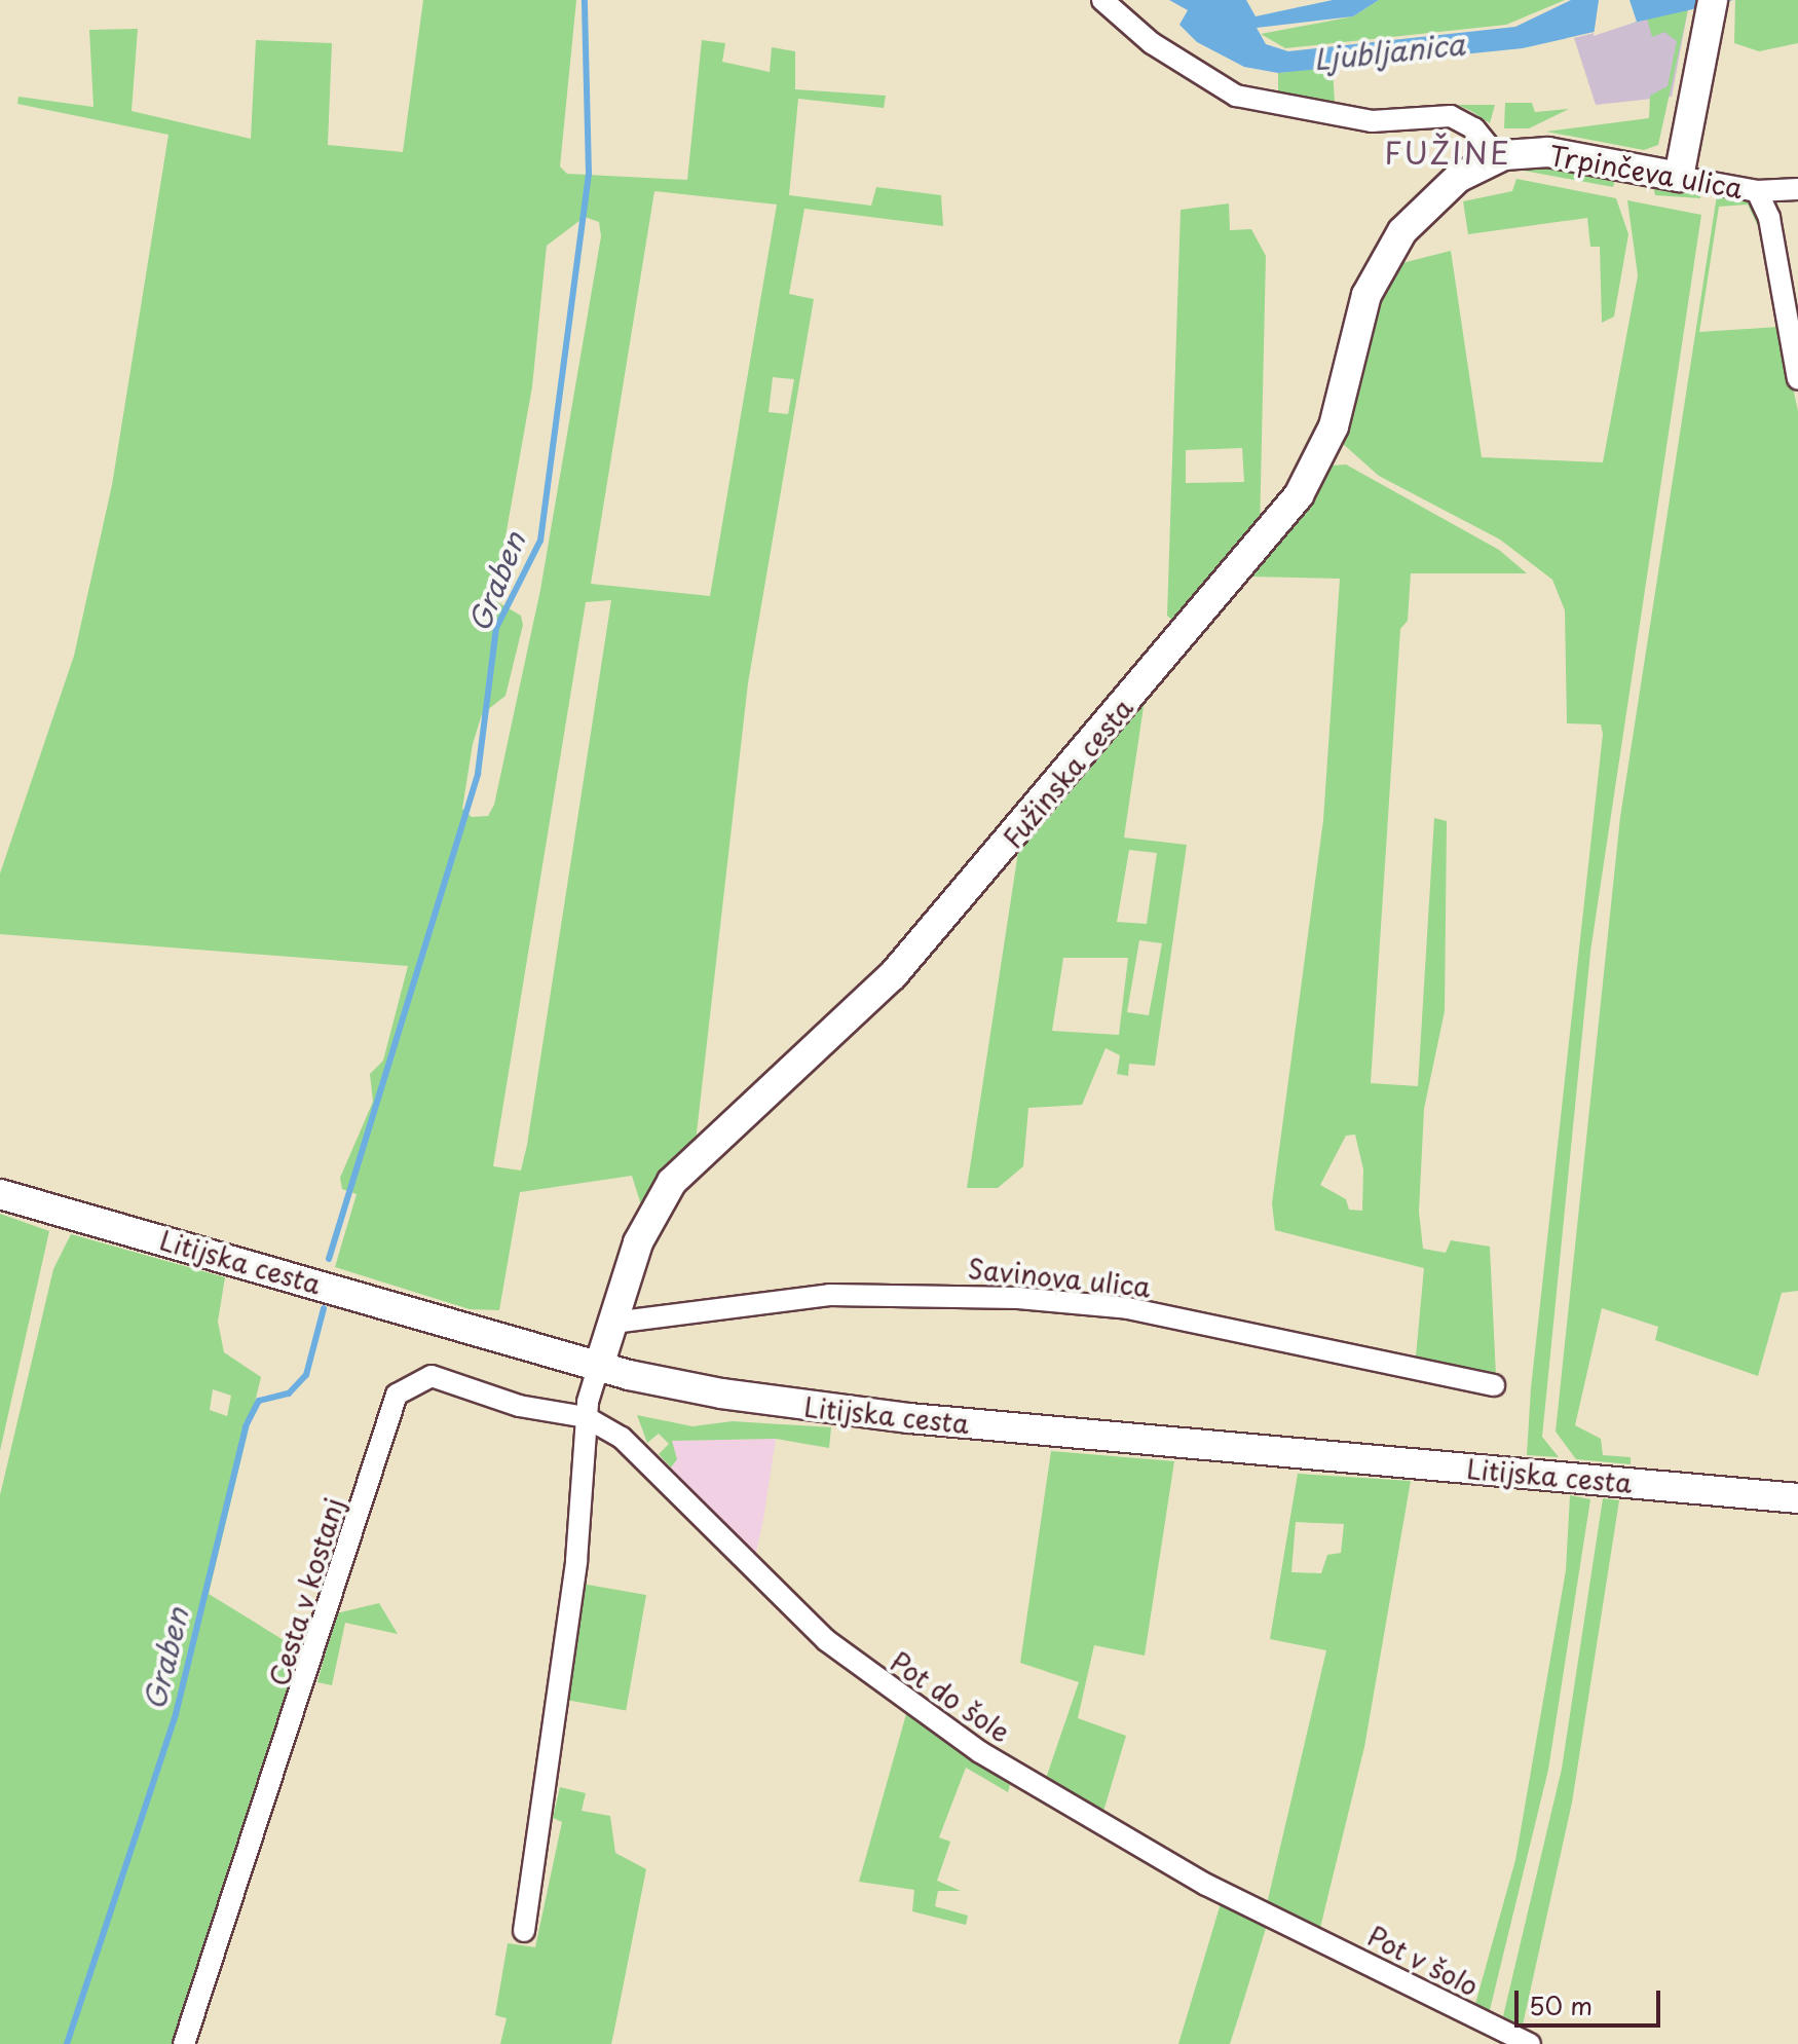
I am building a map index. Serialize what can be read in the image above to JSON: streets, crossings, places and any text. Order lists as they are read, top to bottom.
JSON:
{
  "streets": {
    "street": [
      "Trpinčeva ulica",
      "Fužinska cesta",
      "Litijska cesta",
      "Savinova ulica",
      "Cesta v kostanj",
      "Pot do šole",
      "Pot v šolo"
    ]
  },
  "crossings": [
    ["Trpinčeva ulica", "Fužinska cesta"],
    ["Fužinska cesta", "Litijska cesta"],
    ["Fužinska cesta", "Savinova ulica"],
    ["Cesta v kostanj", "Pot do šole"],
    ["Pot do šole", "Pot v šolo"]
  ],
  "districts": ["FUŽINE"],
  "water": ["Ljubljanica", "Graben"],
  "scale_bar": "50 m"
}
